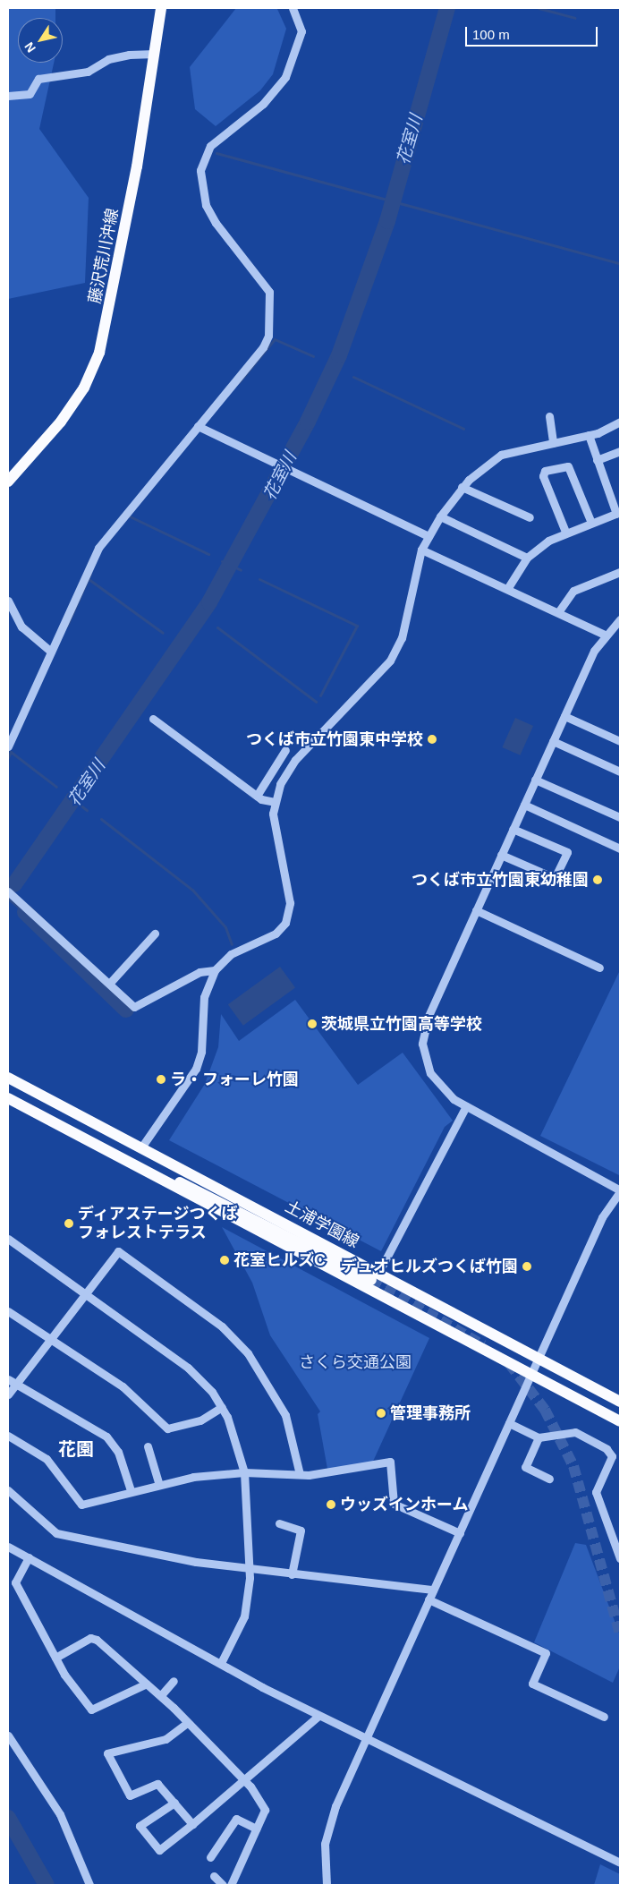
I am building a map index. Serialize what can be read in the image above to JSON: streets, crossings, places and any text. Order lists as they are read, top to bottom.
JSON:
{
  "streets": {
    "main road": ["藤沢荒川沖線", "土浦学園線"]
  },
  "districts": ["花園"],
  "water": ["花室川"],
  "parks": ["さくら交通公園"],
  "places": [
    "つくば市立竹園東中学校",
    "つくば市立竹園東幼稚園",
    "茨城県立竹園高等学校",
    "ラ・フォーレ竹園",
    "ディアステージつくば フォレストテラス",
    "花室ヒルズC",
    "デュオヒルズつくば竹園",
    "管理事務所",
    "ウッズインホーム"
  ],
  "scale_bar": "100 m",
  "north": "bottom left"
}
